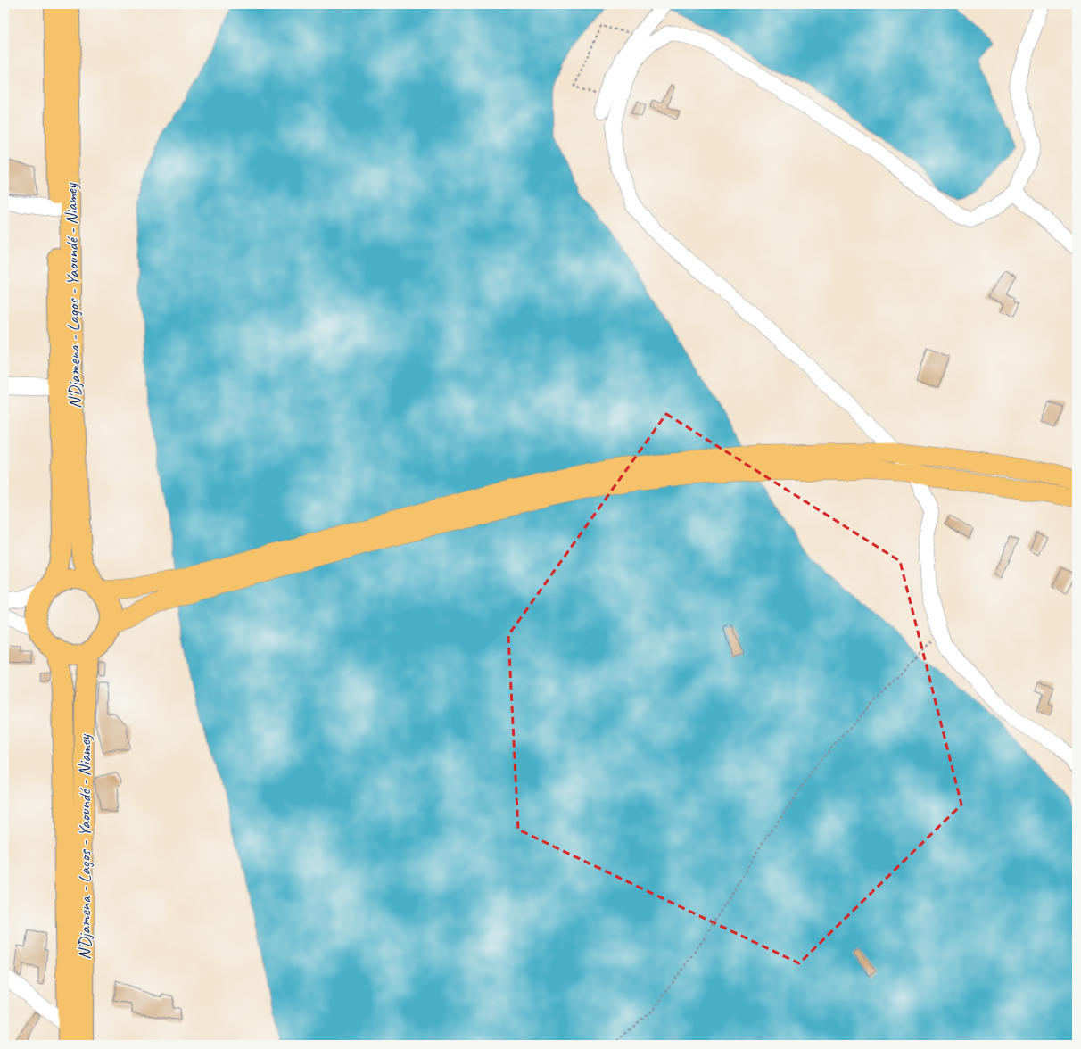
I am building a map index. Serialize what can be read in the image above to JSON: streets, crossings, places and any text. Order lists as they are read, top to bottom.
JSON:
{
  "streets": {
    "highway": ["N'Djamena - Lagos - Yaoundé - Niamey"]
  }
}
